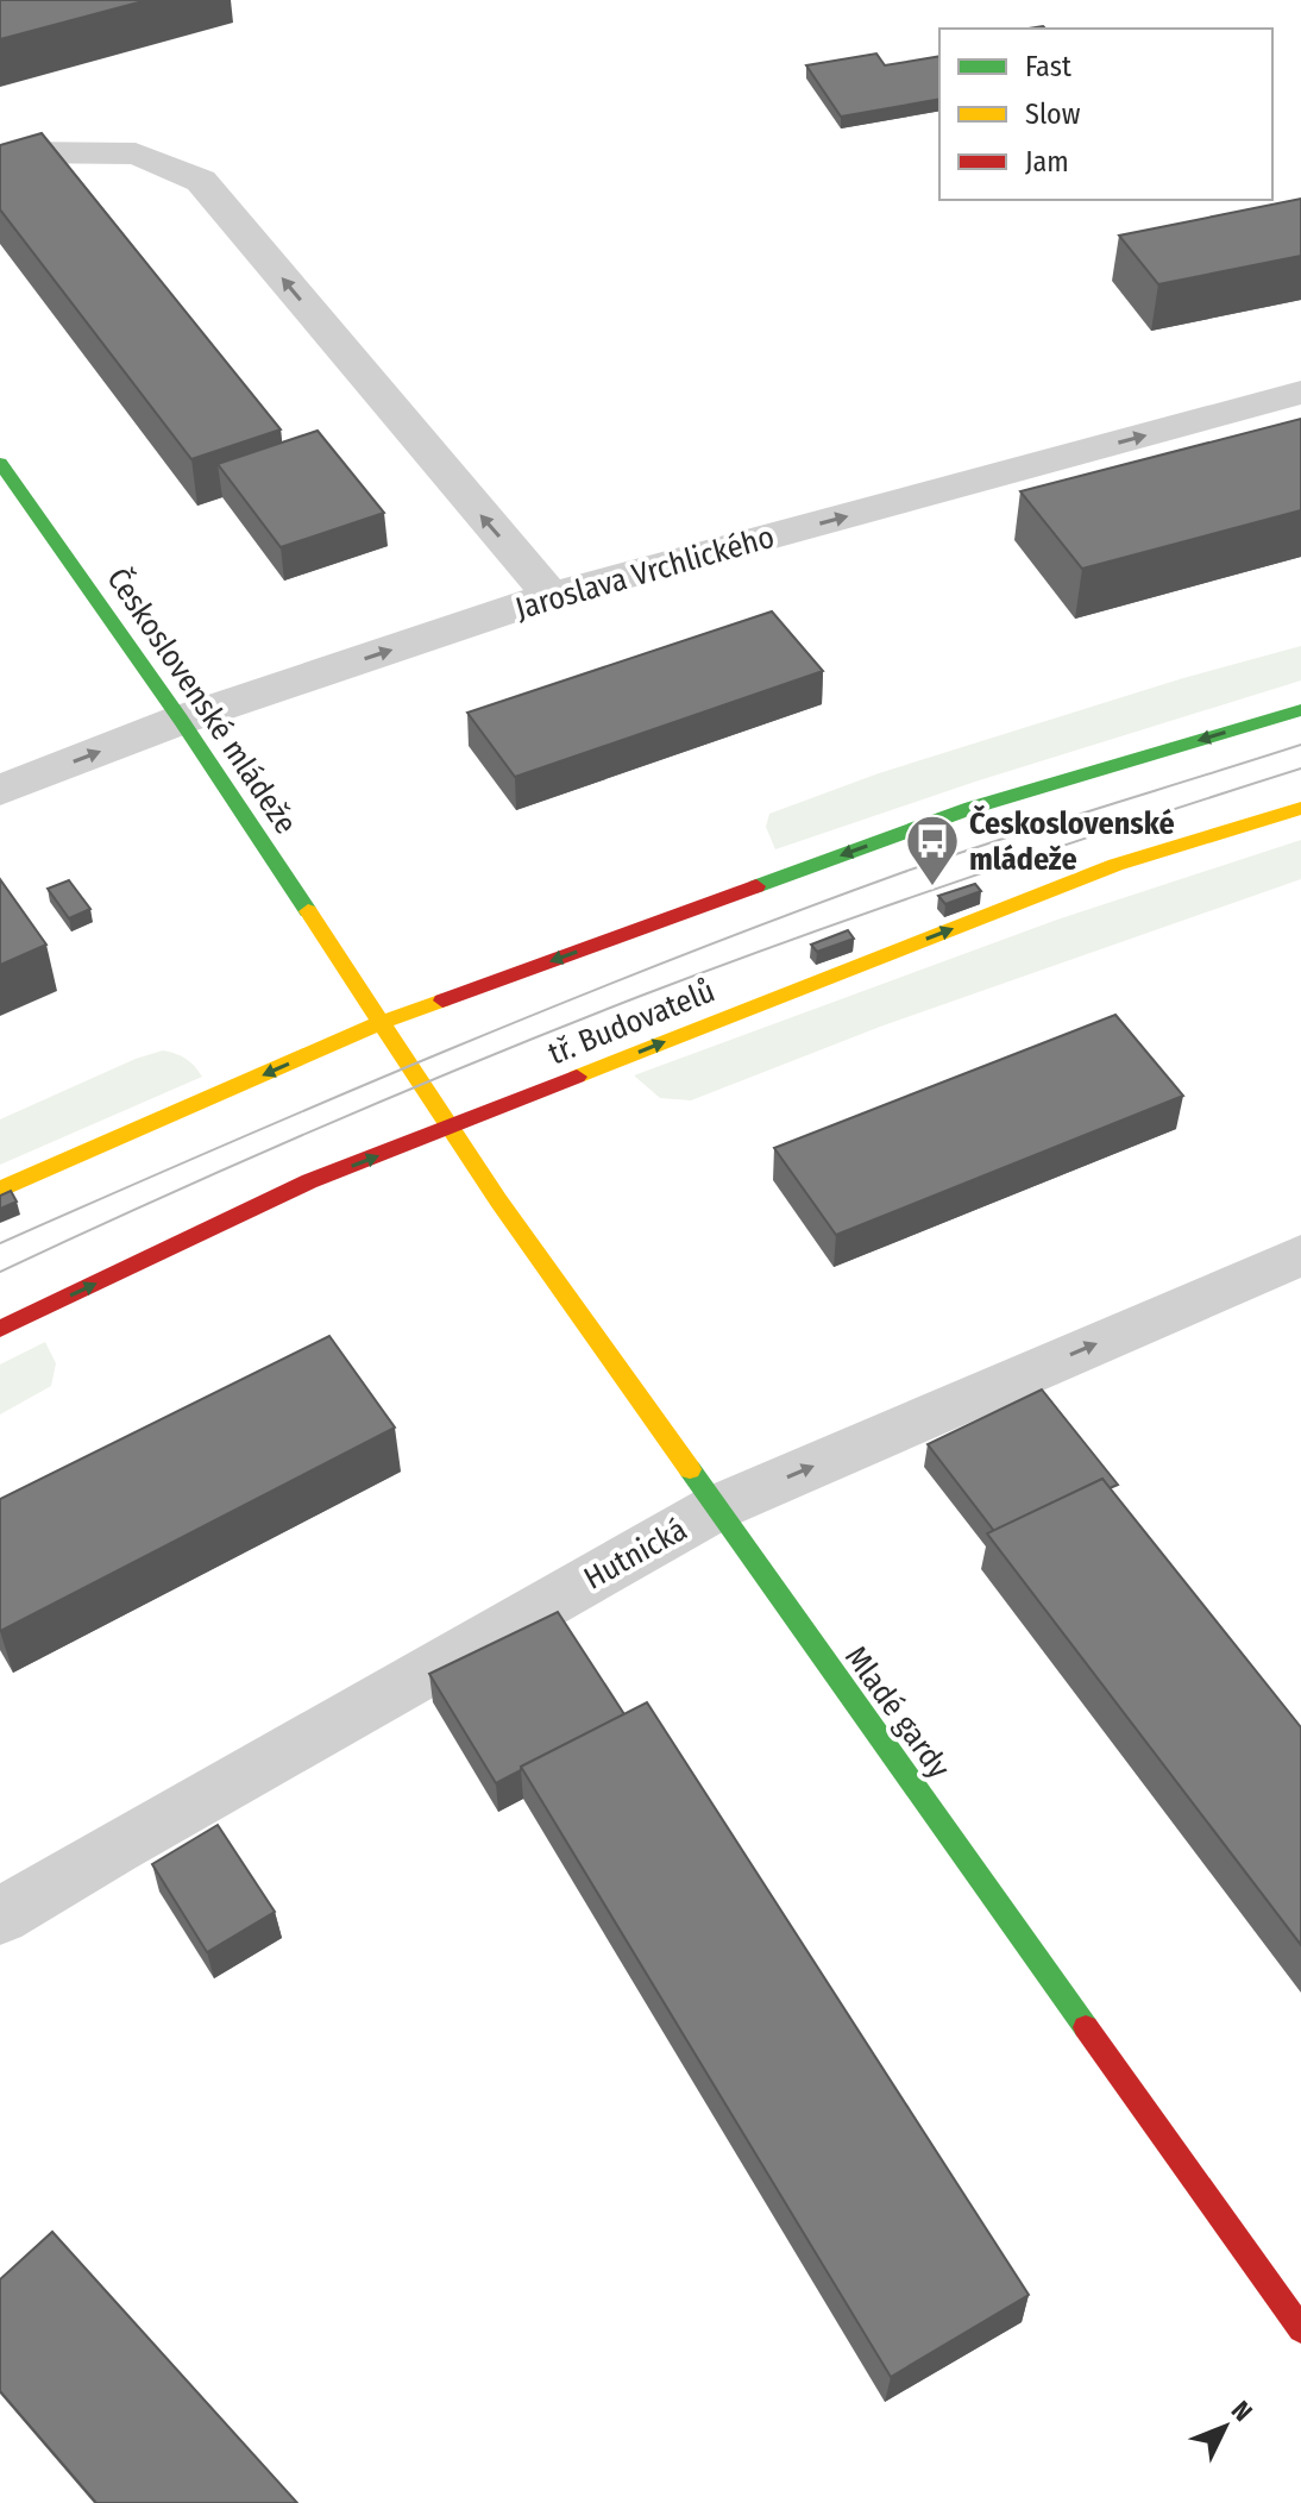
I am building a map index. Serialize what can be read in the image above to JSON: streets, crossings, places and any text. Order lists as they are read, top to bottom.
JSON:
{
  "streets": {
    "street": [
      "Jaroslava Vrchlického",
      "Československé mládeže",
      "tř. Budovatelů",
      "Hutnická",
      "Mladé gardy"
    ]
  },
  "crossings": [
    ["Jaroslava Vrchlického", "Československé mládeže"],
    ["Československé mládeže", "tř. Budovatelů"],
    ["Československé mládeže", "Mladé gardy"],
    ["tř. Budovatelů", "Mladé gardy"],
    ["Hutnická", "Mladé gardy"]
  ],
  "one_way": ["Hutnická"],
  "places": {
    "bus stop": ["Československé mládeže"]
  },
  "legend": ["Fast", "Slow", "Jam"],
  "north": "top right"
}
